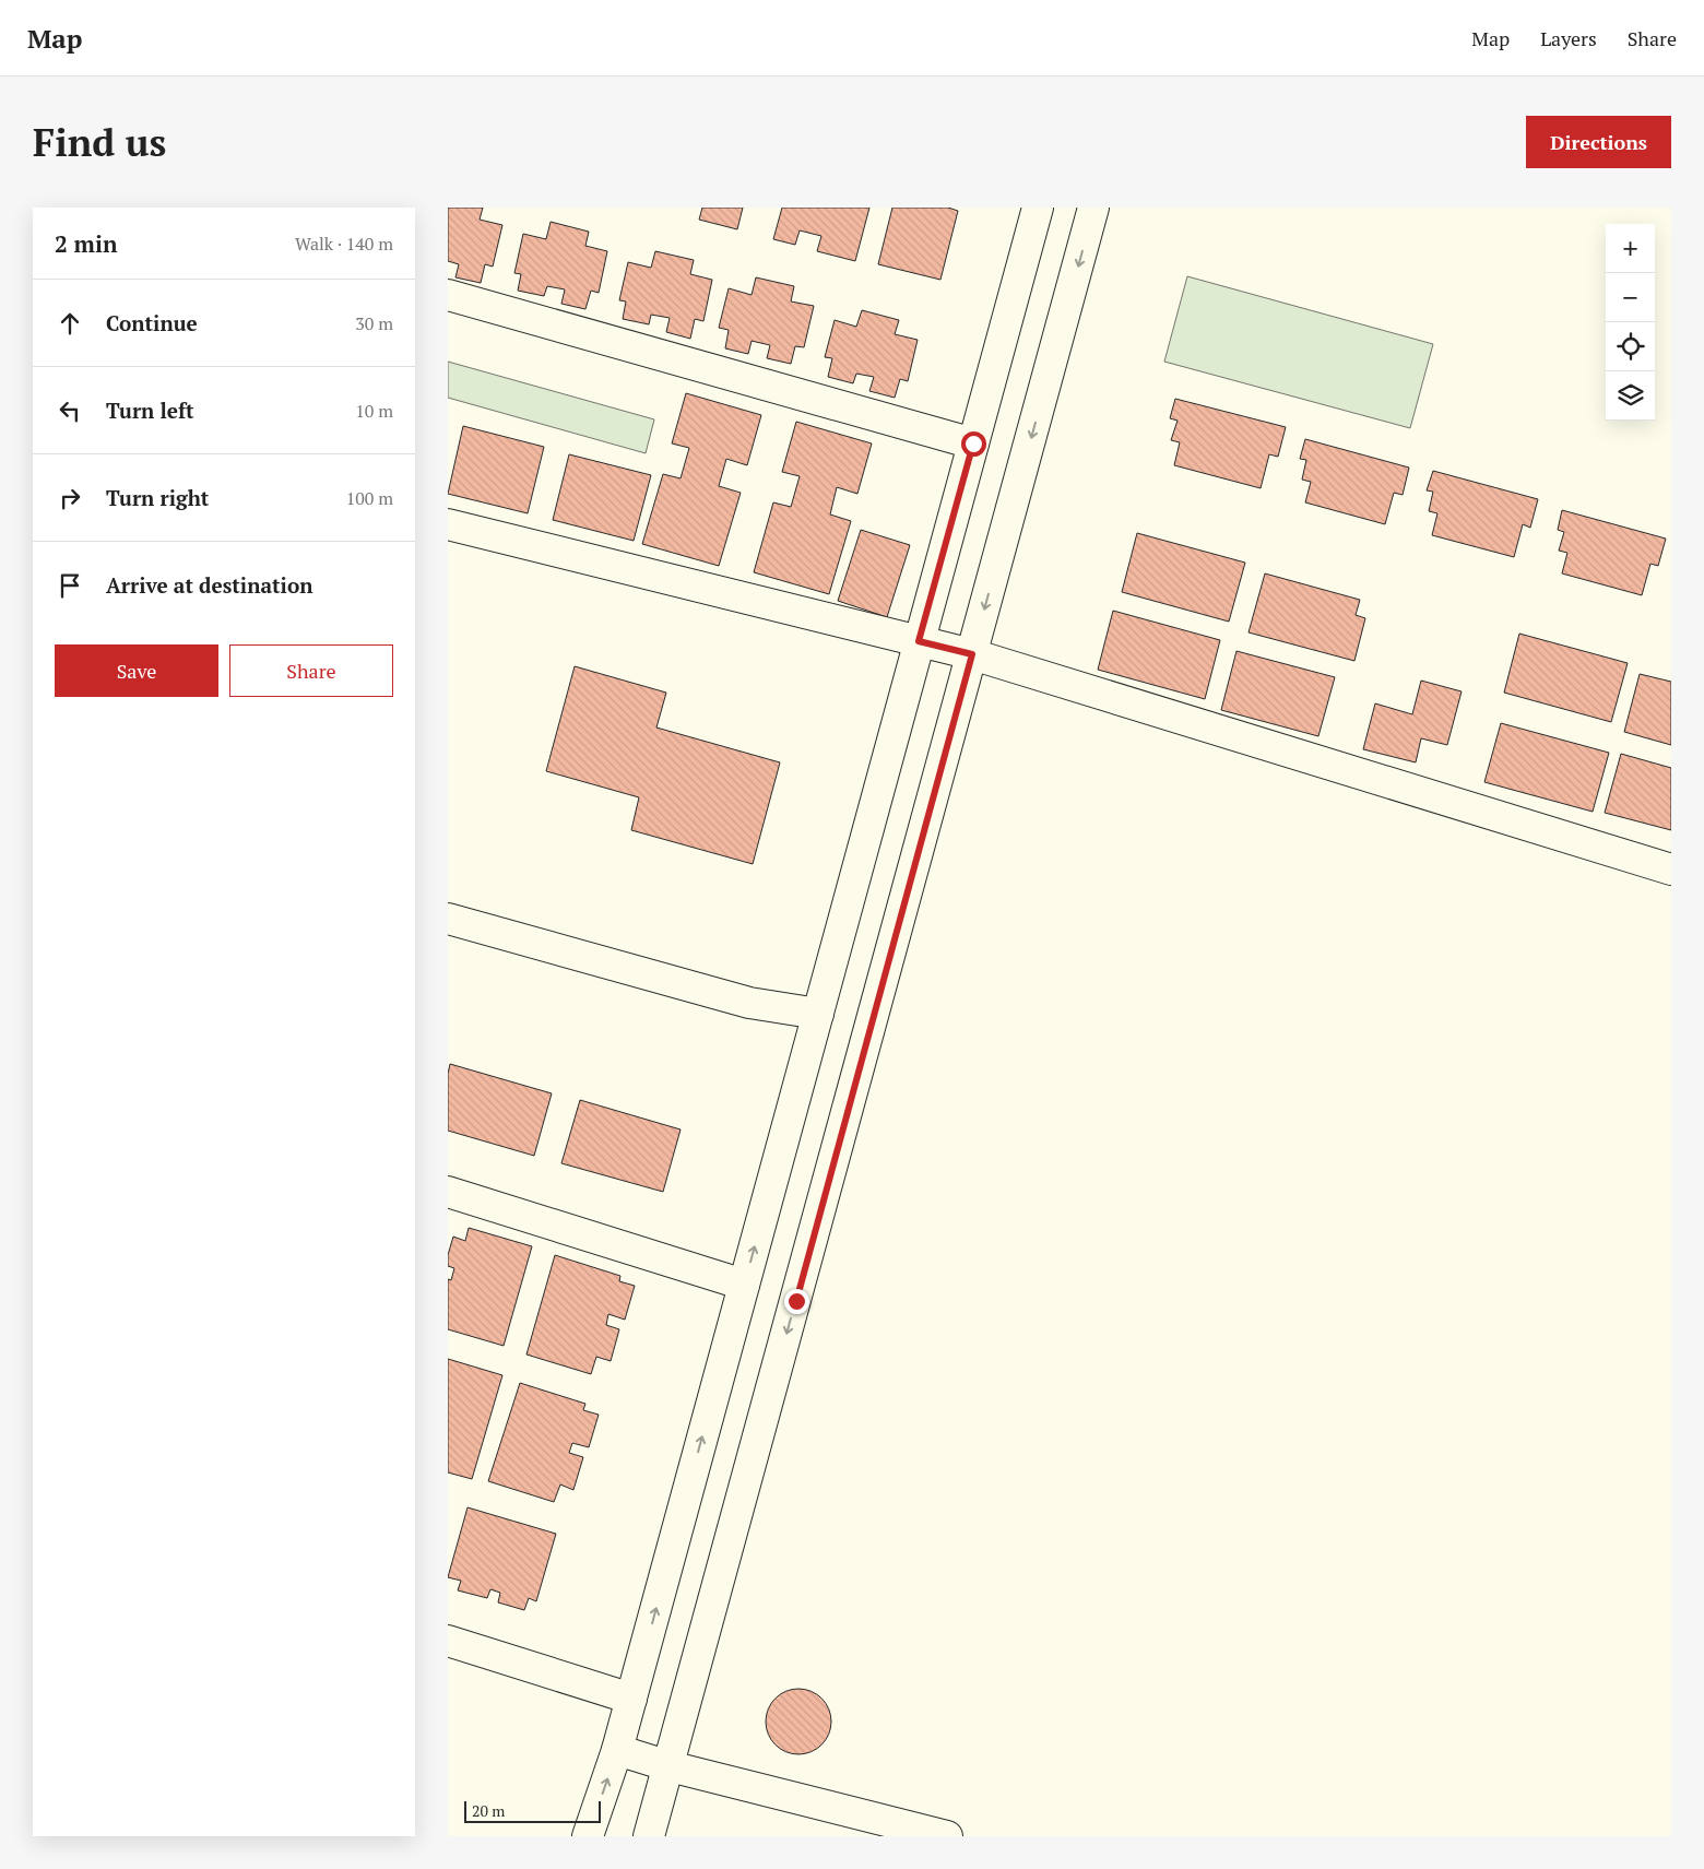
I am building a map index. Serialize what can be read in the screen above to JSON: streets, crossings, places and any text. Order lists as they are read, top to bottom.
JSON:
{
  "scale_bar": "20 m",
  "page": {
    "header": "Map",
    "nav": ["Map", "Layers", "Share"],
    "buttons": [
      "Directions",
      ["Save", "Share"]
    ],
    "title": "Find us",
    "heading": ["2 min", "Walk · 140 m"],
    "map_buttons": ["+", "−"],
    "list": [
      ["Continue", "30 m"],
      ["Turn left", "10 m"],
      ["Turn right", "100 m"],
      "Arrive at destination"
    ],
    "scale": "20 m"
  }
}
